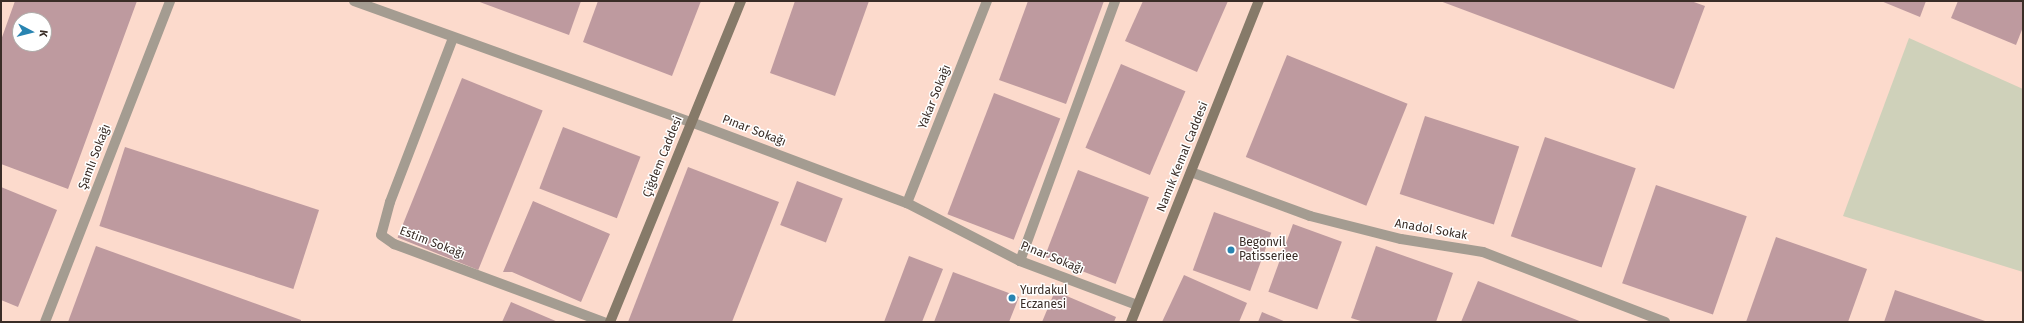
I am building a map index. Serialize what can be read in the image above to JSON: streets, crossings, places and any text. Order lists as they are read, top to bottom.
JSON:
{
  "streets": {
    "main road": ["Çiğdem Caddesi", "Namık Kemal Caddesi"],
    "street": [
      "Yakar Sokağı",
      "Pınar Sokağı",
      "Şamlı Sokağı",
      "Anadol Sokak",
      "Estim Sokağı"
    ]
  },
  "crossings": [
    ["Yakar Sokağı", "Pınar Sokağı"],
    ["Pınar Sokağı", "Çiğdem Caddesi"],
    ["Pınar Sokağı", "Namık Kemal Caddesi"],
    ["Pınar Sokağı", "Estim Sokağı"],
    ["Namık Kemal Caddesi", "Anadol Sokak"]
  ],
  "places": ["Begonvil Patisseriee", "Yurdakul Eczanesi"],
  "north": "right"
}
